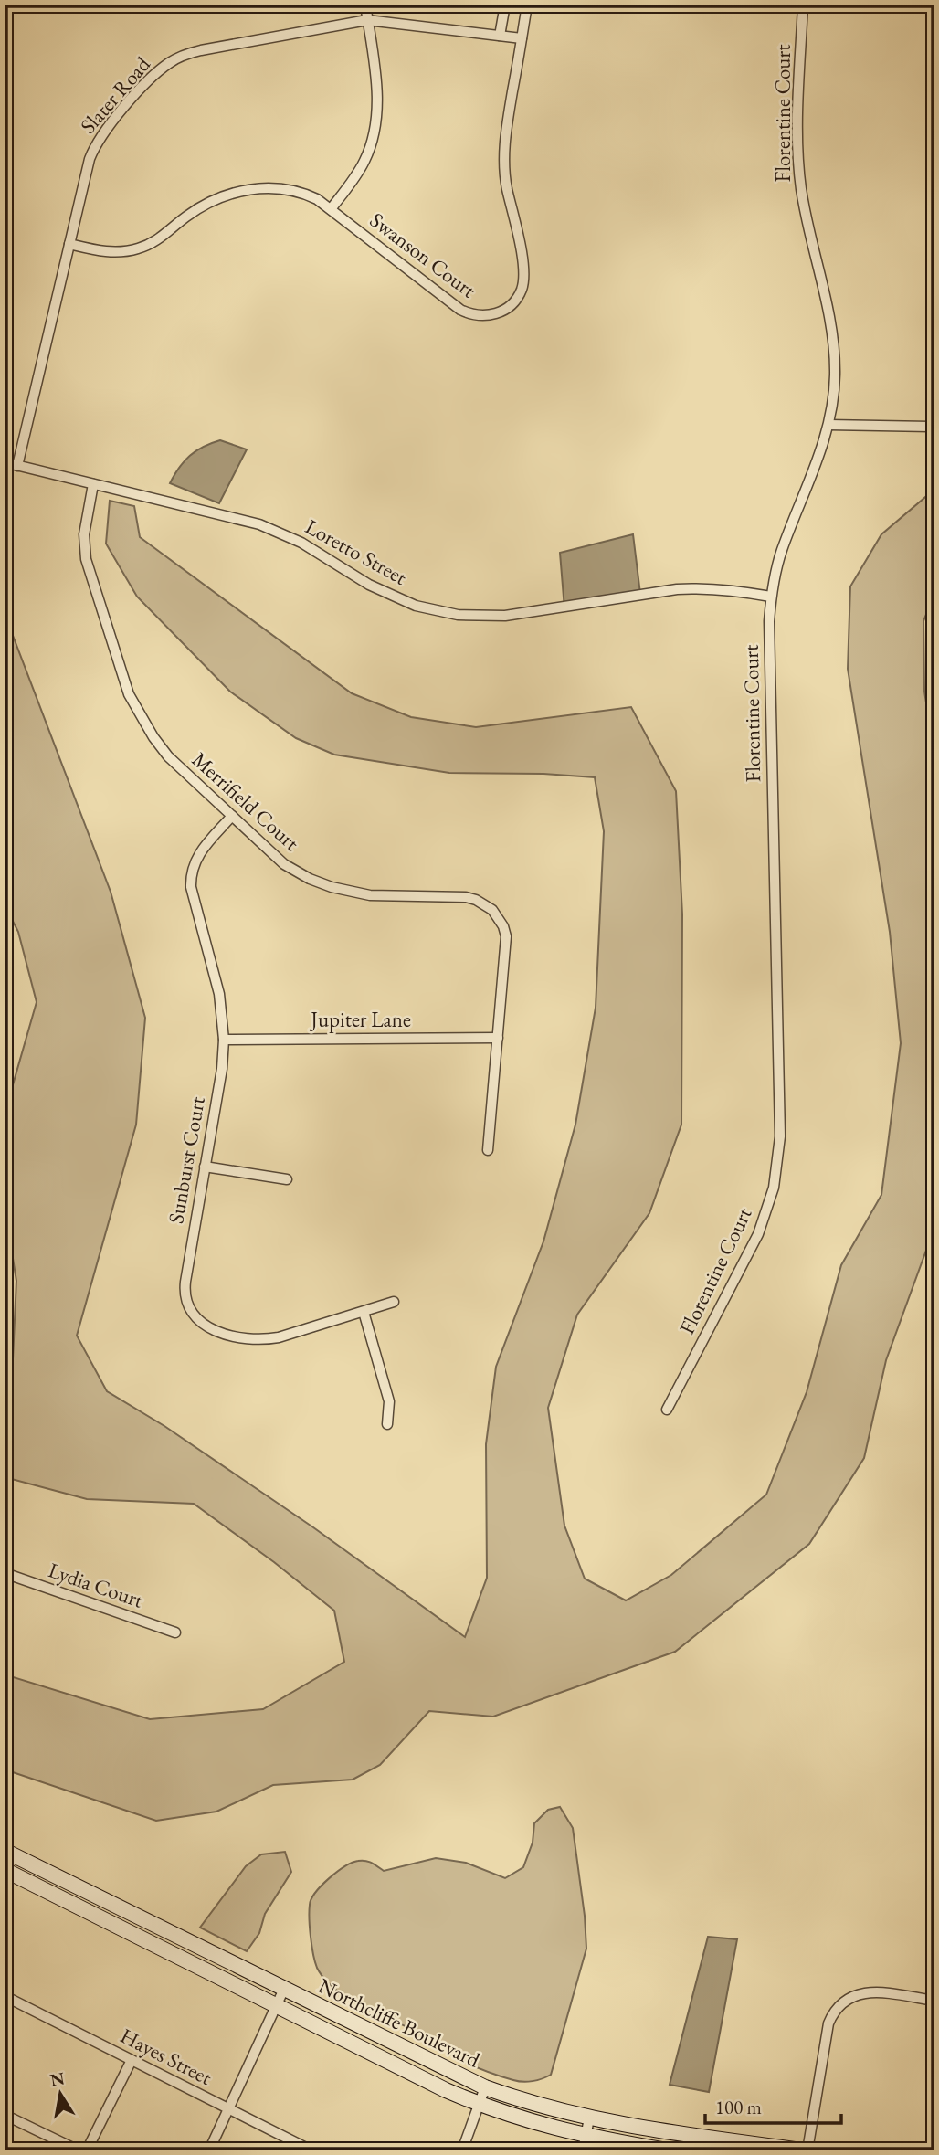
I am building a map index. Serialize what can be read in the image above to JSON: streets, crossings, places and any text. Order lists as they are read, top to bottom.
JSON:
{
  "streets": {
    "main road": ["Northcliffe Boulevard"],
    "street": [
      "Slater Road",
      "Florentine Court",
      "Swanson Court",
      "Loretto Street",
      "Merrifield Court",
      "Jupiter Lane",
      "Sunburst Court",
      "Lydia Court",
      "Hayes Street"
    ]
  },
  "crossings": [
    ["Slater Road", "Swanson Court"],
    ["Slater Road", "Loretto Street"],
    ["Florentine Court", "Loretto Street"],
    ["Loretto Street", "Merrifield Court"],
    ["Merrifield Court", "Jupiter Lane"],
    ["Merrifield Court", "Sunburst Court"],
    ["Jupiter Lane", "Sunburst Court"]
  ],
  "scale_bar": "100 m",
  "north": "top"
}
